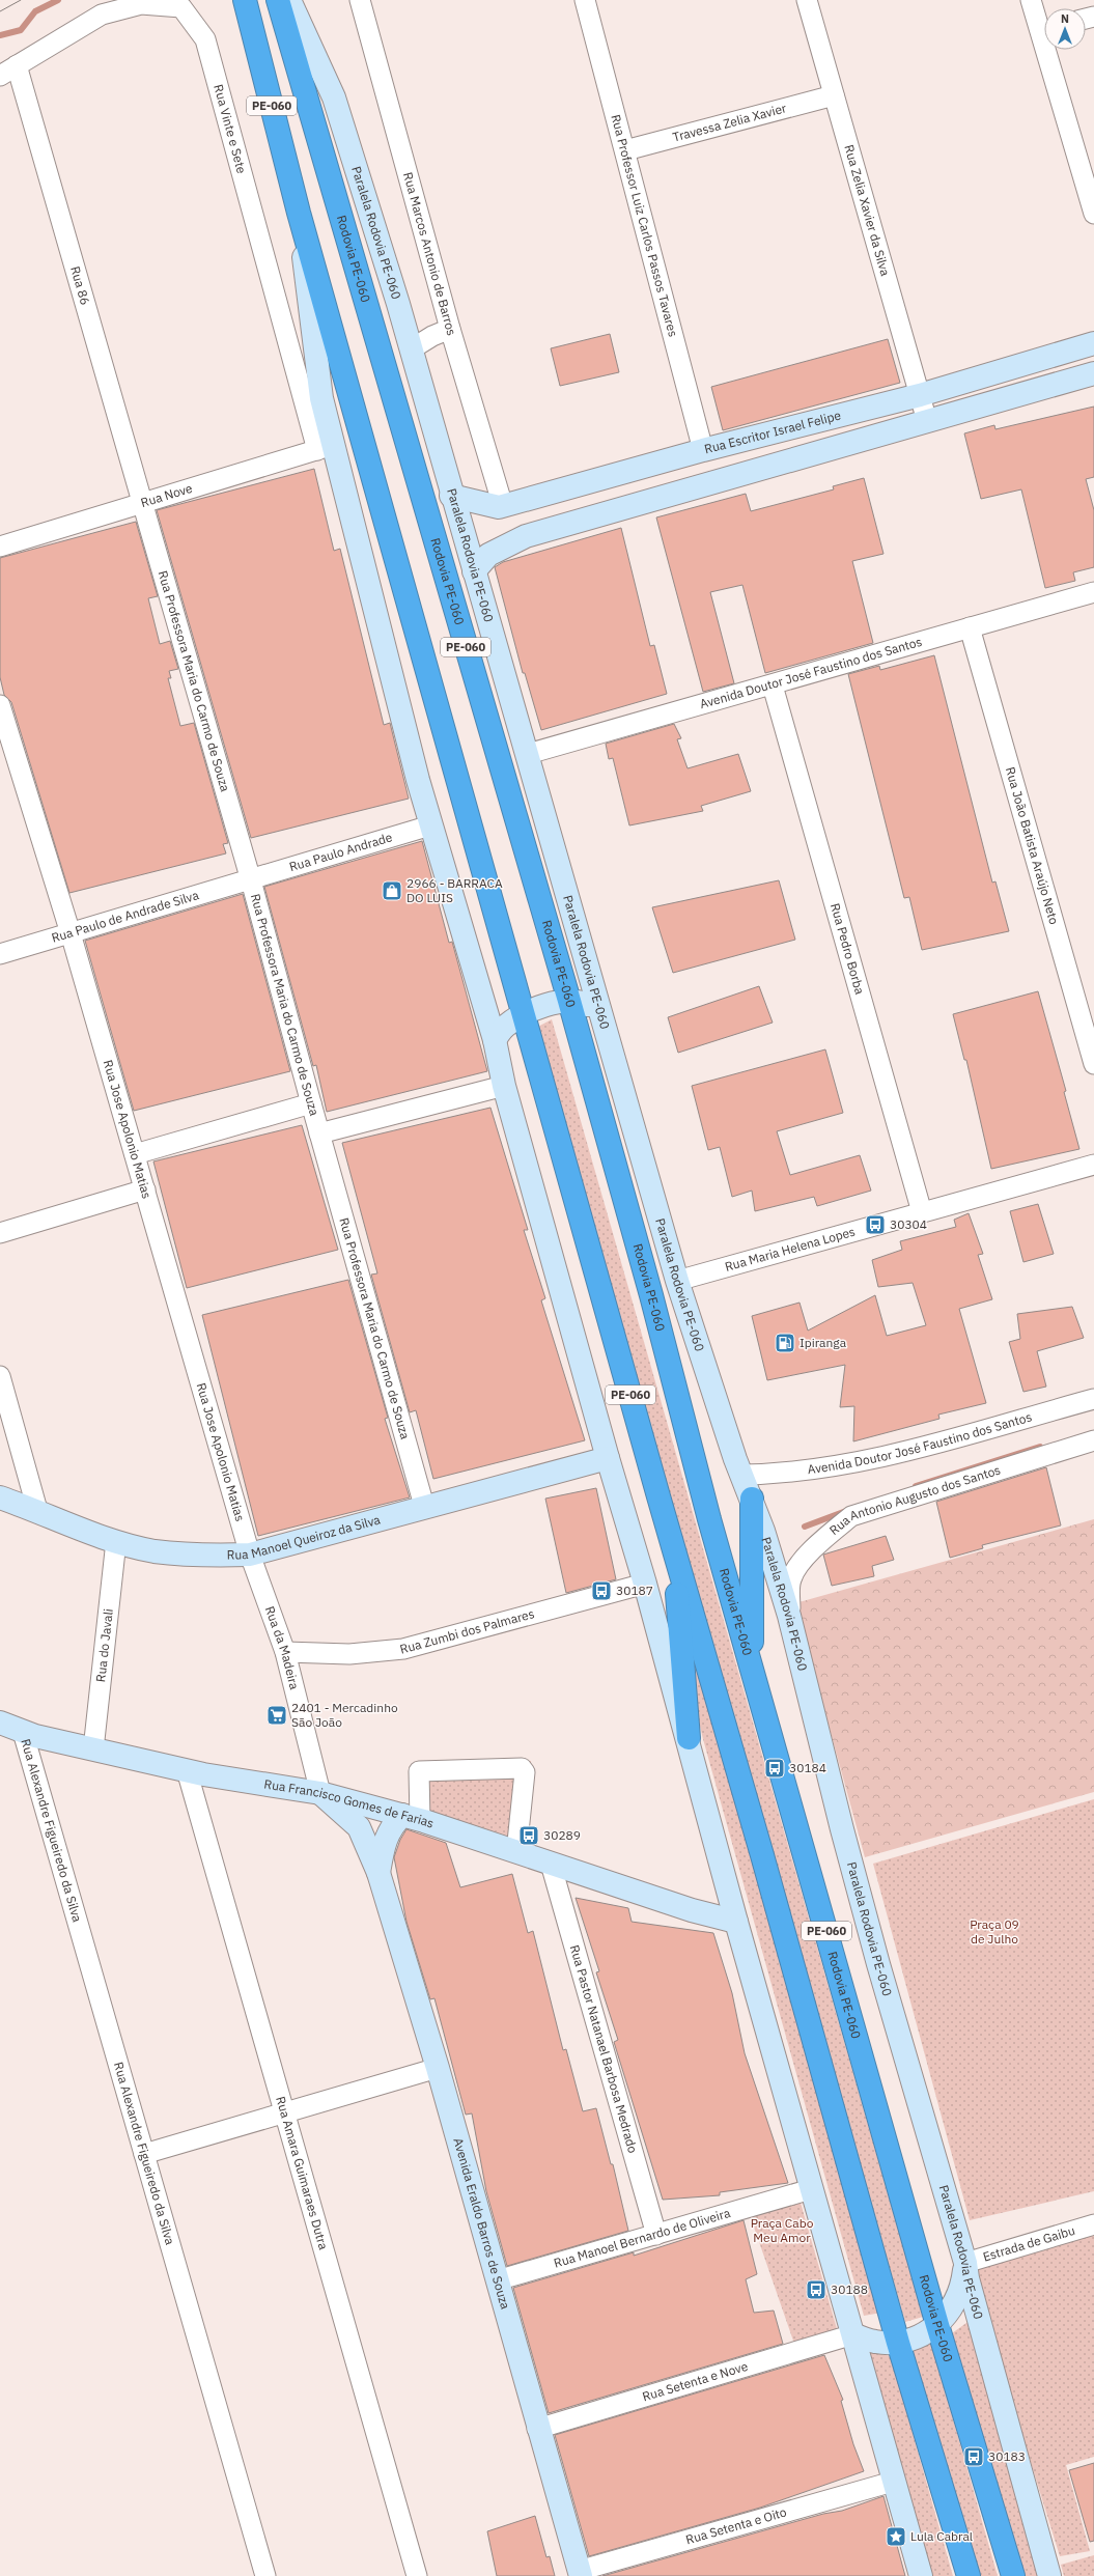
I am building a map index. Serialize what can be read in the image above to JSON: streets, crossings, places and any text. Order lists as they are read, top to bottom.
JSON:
{
  "streets": {
    "highway": ["PE-060", "Rodovia PE-060"],
    "main road": [
      "Paralela Rodovia PE-060",
      "Rua Escritor Israel Felipe",
      "Rua Manoel Queiroz da Silva",
      "Rua Francisco Gomes de Farias",
      "Avenida Eraldo Barros de Souza"
    ],
    "street": [
      "Travessa Zelia Xavier",
      "Rua Vinte e Sete",
      "Rua Zelia Xavier da Silva",
      "Rua Professor Luiz Carlos Passos Tavares",
      "Rua Marcos Antonio de Barros",
      "Rua 86",
      "Rua Nove",
      "Avenida Doutor José Faustino dos Santos",
      "Rua Professora Maria do Carmo de Souza",
      "Rua João Batista Araújo Neto",
      "Rua Paulo Andrade",
      "Rua Paulo de Andrade Silva",
      "Rua Pedro Borba",
      "Rua Jose Apolonio Matias",
      "Rua Maria Helena Lopes",
      "Rua Antonio Augusto dos Santos",
      "Rua Zumbi dos Palmares",
      "Rua do Javali",
      "Rua da Madeira",
      "Rua Alexandre Figueiredo da Silva",
      "Rua Pastor Natanael Barbosa Medrado",
      "Rua Amara Guimaraes Dutra",
      "Rua Manoel Bernardo de Oliveira",
      "Estrada de Gaibu",
      "Rua Setenta e Nove",
      "Rua Setenta e Oito"
    ]
  },
  "crossings": [
    ["PE-060", "Rua Vinte e Sete"],
    ["PE-060", "Rua Nove"],
    ["PE-060", "Rua Paulo Andrade"],
    ["PE-060", "Rua Manoel Queiroz da Silva"],
    ["PE-060", "Rua Zumbi dos Palmares"],
    ["PE-060", "Rua Francisco Gomes de Farias"],
    ["PE-060", "Rua Manoel Bernardo de Oliveira"],
    ["PE-060", "Rua Setenta e Nove"],
    ["PE-060", "Rua Setenta e Oito"],
    ["Travessa Zelia Xavier", "Rua Zelia Xavier da Silva"],
    ["Travessa Zelia Xavier", "Rua Professor Luiz Carlos Passos Tavares"],
    ["Rua Vinte e Sete", "Rua 86"],
    ["Rua Vinte e Sete", "Rua Nove"],
    ["Rua Zelia Xavier da Silva", "Rua Escritor Israel Felipe"],
    ["Rua Professor Luiz Carlos Passos Tavares", "Rua Escritor Israel Felipe"],
    ["Paralela Rodovia PE-060", "Rua Escritor Israel Felipe"],
    ["Paralela Rodovia PE-060", "Avenida Doutor José Faustino dos Santos"],
    ["Paralela Rodovia PE-060", "Rua Maria Helena Lopes"],
    ["Paralela Rodovia PE-060", "Rua Antonio Augusto dos Santos"],
    ["Paralela Rodovia PE-060", "Estrada de Gaibu"],
    ["Rua Marcos Antonio de Barros", "Rua Escritor Israel Felipe"],
    ["Rua 86", "Rua Nove"],
    ["Rua 86", "Rua Professora Maria do Carmo de Souza"],
    ["Rua Nove", "Rua Professora Maria do Carmo de Souza"],
    ["Avenida Doutor José Faustino dos Santos", "Rua João Batista Araújo Neto"],
    ["Avenida Doutor José Faustino dos Santos", "Rua Pedro Borba"],
    ["Rua Professora Maria do Carmo de Souza", "Rua Paulo Andrade"],
    ["Rua Professora Maria do Carmo de Souza", "Rua Paulo de Andrade Silva"],
    ["Rua Professora Maria do Carmo de Souza", "Rua Manoel Queiroz da Silva"],
    ["Rua Paulo Andrade", "Rua Paulo de Andrade Silva"],
    ["Rua Paulo de Andrade Silva", "Rua Jose Apolonio Matias"],
    ["Rua Pedro Borba", "Rua Maria Helena Lopes"],
    ["Rua Jose Apolonio Matias", "Rua Manoel Queiroz da Silva"],
    ["Rua Jose Apolonio Matias", "Rua da Madeira"],
    ["Rua Manoel Queiroz da Silva", "Rua do Javali"],
    ["Rua Manoel Queiroz da Silva", "Rua da Madeira"],
    ["Rua Zumbi dos Palmares", "Rua da Madeira"],
    ["Rua do Javali", "Rua Francisco Gomes de Farias"],
    ["Rua da Madeira", "Rua Francisco Gomes de Farias"],
    ["Rua da Madeira", "Avenida Eraldo Barros de Souza"],
    ["Rua Francisco Gomes de Farias", "Rua Alexandre Figueiredo da Silva"],
    ["Rua Francisco Gomes de Farias", "Rua Pastor Natanael Barbosa Medrado"],
    ["Rua Francisco Gomes de Farias", "Rua Amara Guimaraes Dutra"],
    ["Rua Francisco Gomes de Farias", "Avenida Eraldo Barros de Souza"],
    ["Rua Pastor Natanael Barbosa Medrado", "Rua Manoel Bernardo de Oliveira"],
    ["Avenida Eraldo Barros de Souza", "Rua Manoel Bernardo de Oliveira"],
    ["Avenida Eraldo Barros de Souza", "Rua Setenta e Nove"],
    ["Avenida Eraldo Barros de Souza", "Rua Setenta e Oito"]
  ],
  "parks": ["Praça 09 de Julho", "Praça Cabo Meu Amor"],
  "places": {
    "shop": ["2966 - BARRACA DO LUIS"],
    "bus stop": [
      "30304",
      "30187",
      "30184",
      "30289",
      "30188",
      "30183"
    ],
    "fuel station": ["Ipiranga"],
    "supermarket": ["2401 - Mercadinho São João"],
    "place": ["Lula Cabral"]
  },
  "north": "top"
}
